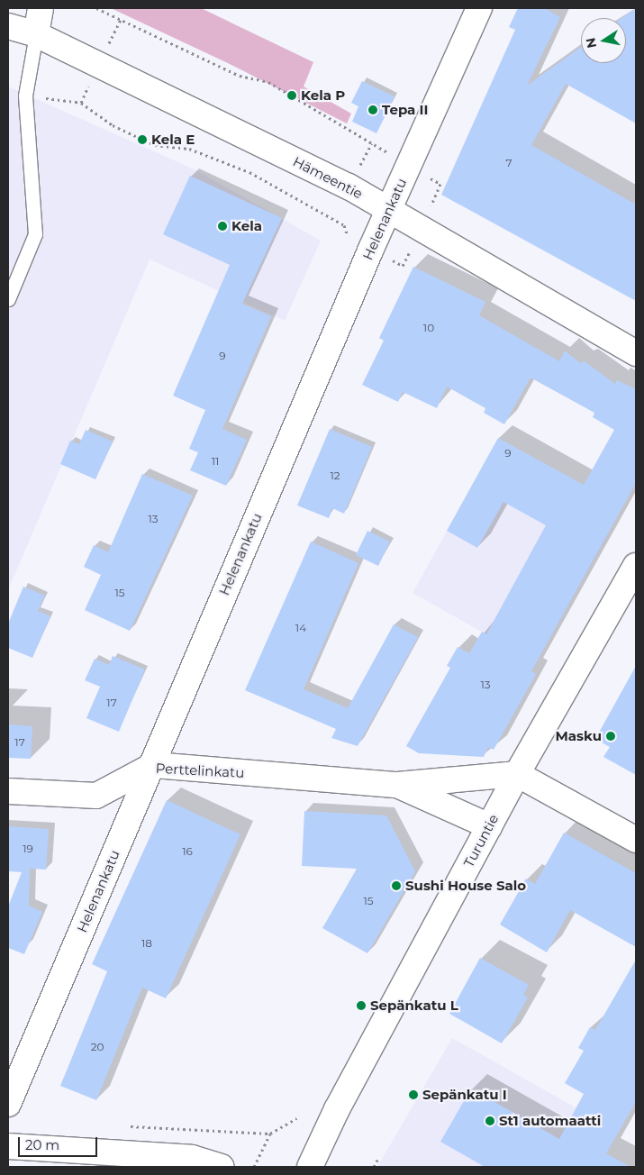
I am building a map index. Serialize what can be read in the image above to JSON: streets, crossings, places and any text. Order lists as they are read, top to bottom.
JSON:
{
  "streets": {
    "street": [
      "Hämeentie",
      "Helenankatu",
      "Perttelinkatu",
      "Turuntie"
    ]
  },
  "crossings": [
    ["Hämeentie", "Helenankatu"],
    ["Helenankatu", "Perttelinkatu"],
    ["Perttelinkatu", "Turuntie"]
  ],
  "places": [
    "Kela P",
    "Tepa II",
    "Kela E",
    "Kela",
    "Masku",
    "Sushi House Salo",
    "Sepänkatu L",
    "Sepänkatu I",
    "St1 automaatti"
  ],
  "house_numbers": [
    "7",
    "10",
    "9",
    "9",
    "11",
    "12",
    "13",
    "15",
    "14",
    "13",
    "17",
    "17",
    "19",
    "16",
    "15",
    "18",
    "20"
  ],
  "scale_bar": "20 m",
  "north": "left"
}
